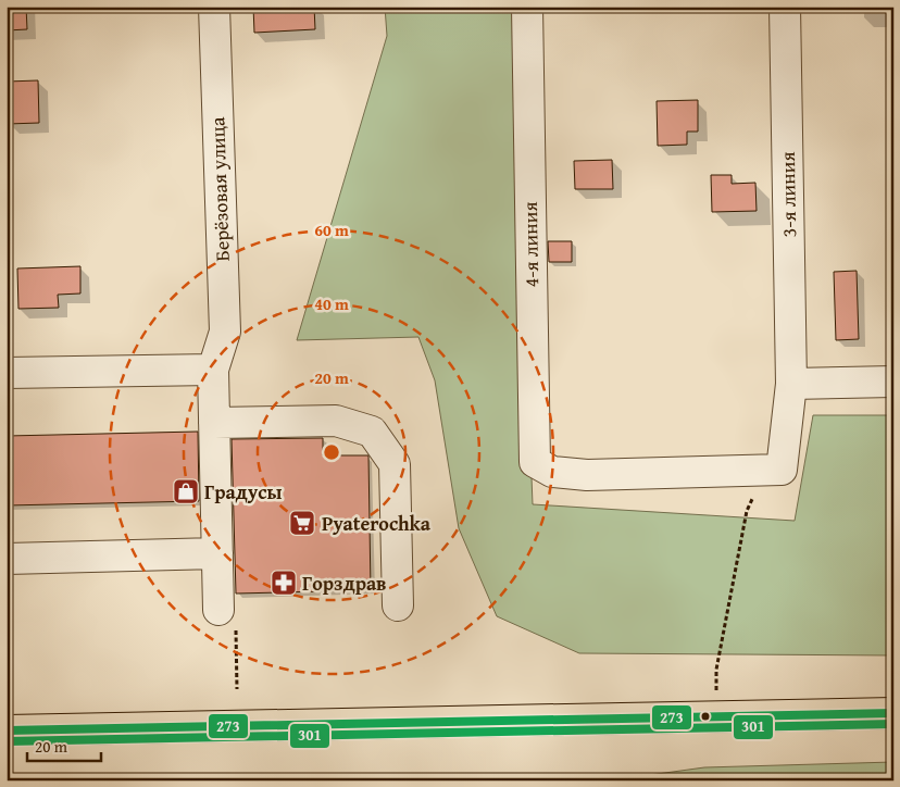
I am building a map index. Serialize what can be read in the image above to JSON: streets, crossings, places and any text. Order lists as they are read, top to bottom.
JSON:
{
  "streets": {
    "street": ["Берёзовая улица", "3-я линия", "4-я линия"]
  },
  "crossings": [
    ["3-я линия", "4-я линия"]
  ],
  "places": {
    "shop": ["Градусы"],
    "supermarket": ["Pyaterochka"],
    "pharmacy": ["Горздрав"]
  },
  "lines": ["transit line 273", "transit line 301"],
  "scale_bar": "20 m",
  "rings": ["60 m", "40 m", "20 m"]
}
